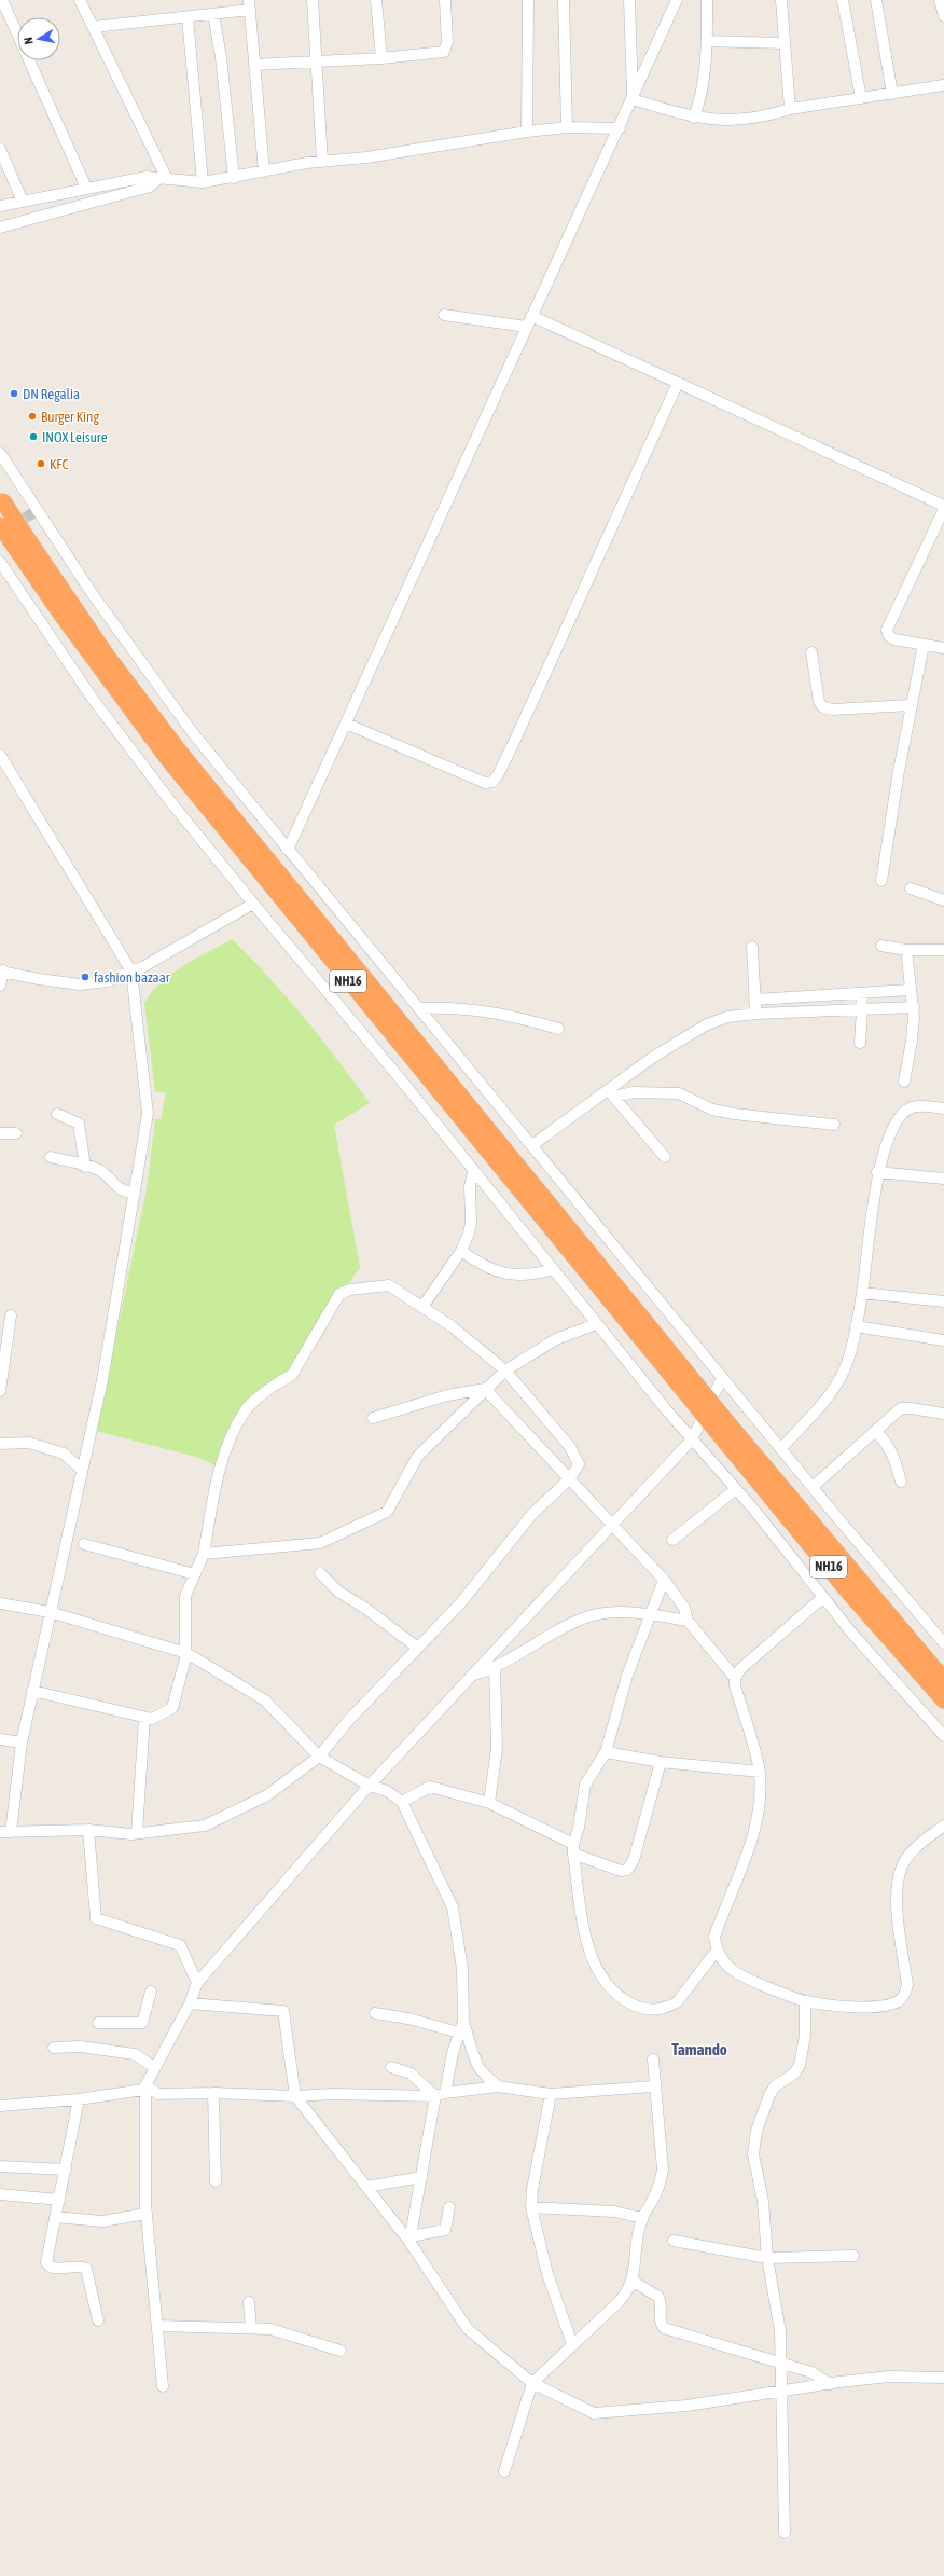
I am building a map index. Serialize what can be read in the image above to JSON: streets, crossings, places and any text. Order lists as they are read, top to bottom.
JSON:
{
  "streets": {
    "highway": ["NH16"]
  },
  "districts": ["Tamando"],
  "places": [
    "DN Regalia",
    "Burger King",
    "INOX Leisure",
    "KFC",
    "fashion bazaar"
  ],
  "north": "left"
}
